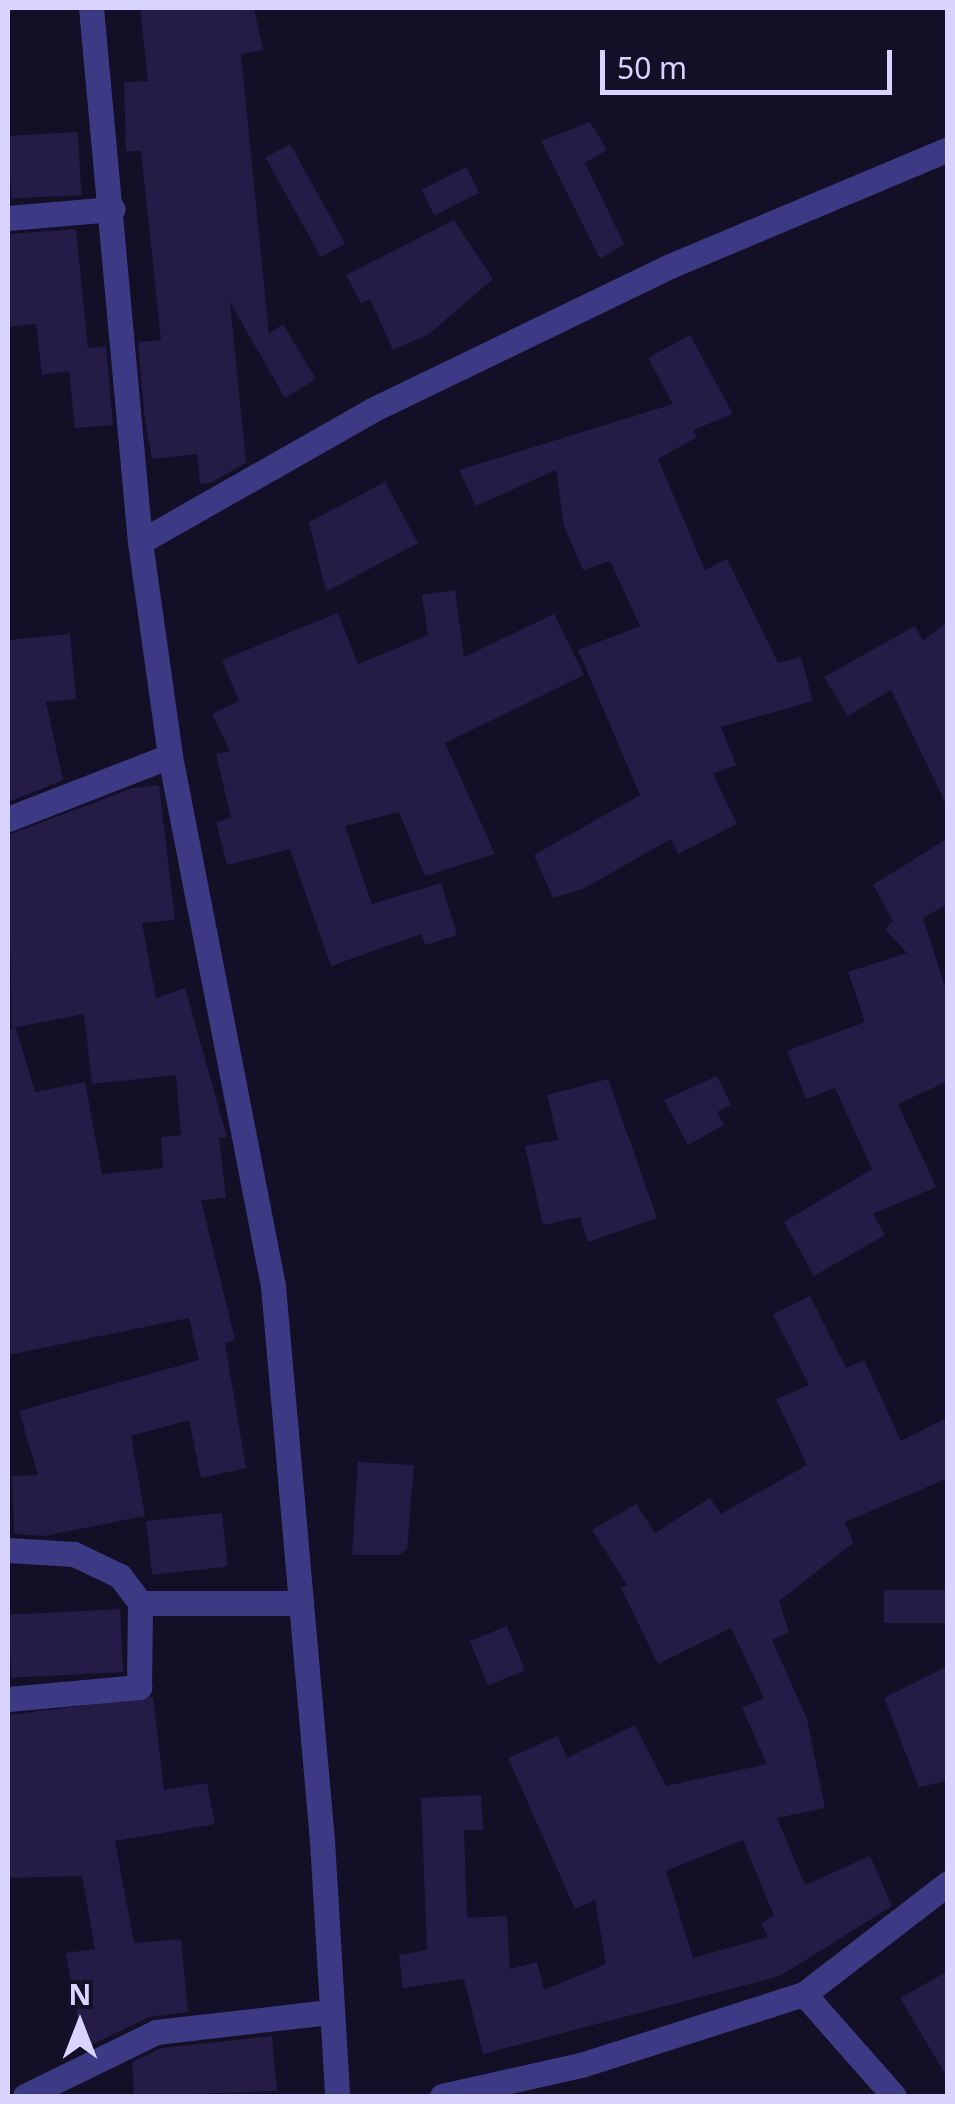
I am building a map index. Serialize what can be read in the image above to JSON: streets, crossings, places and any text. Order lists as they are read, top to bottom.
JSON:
{
  "scale_bar": "50 m",
  "north": "top"
}
